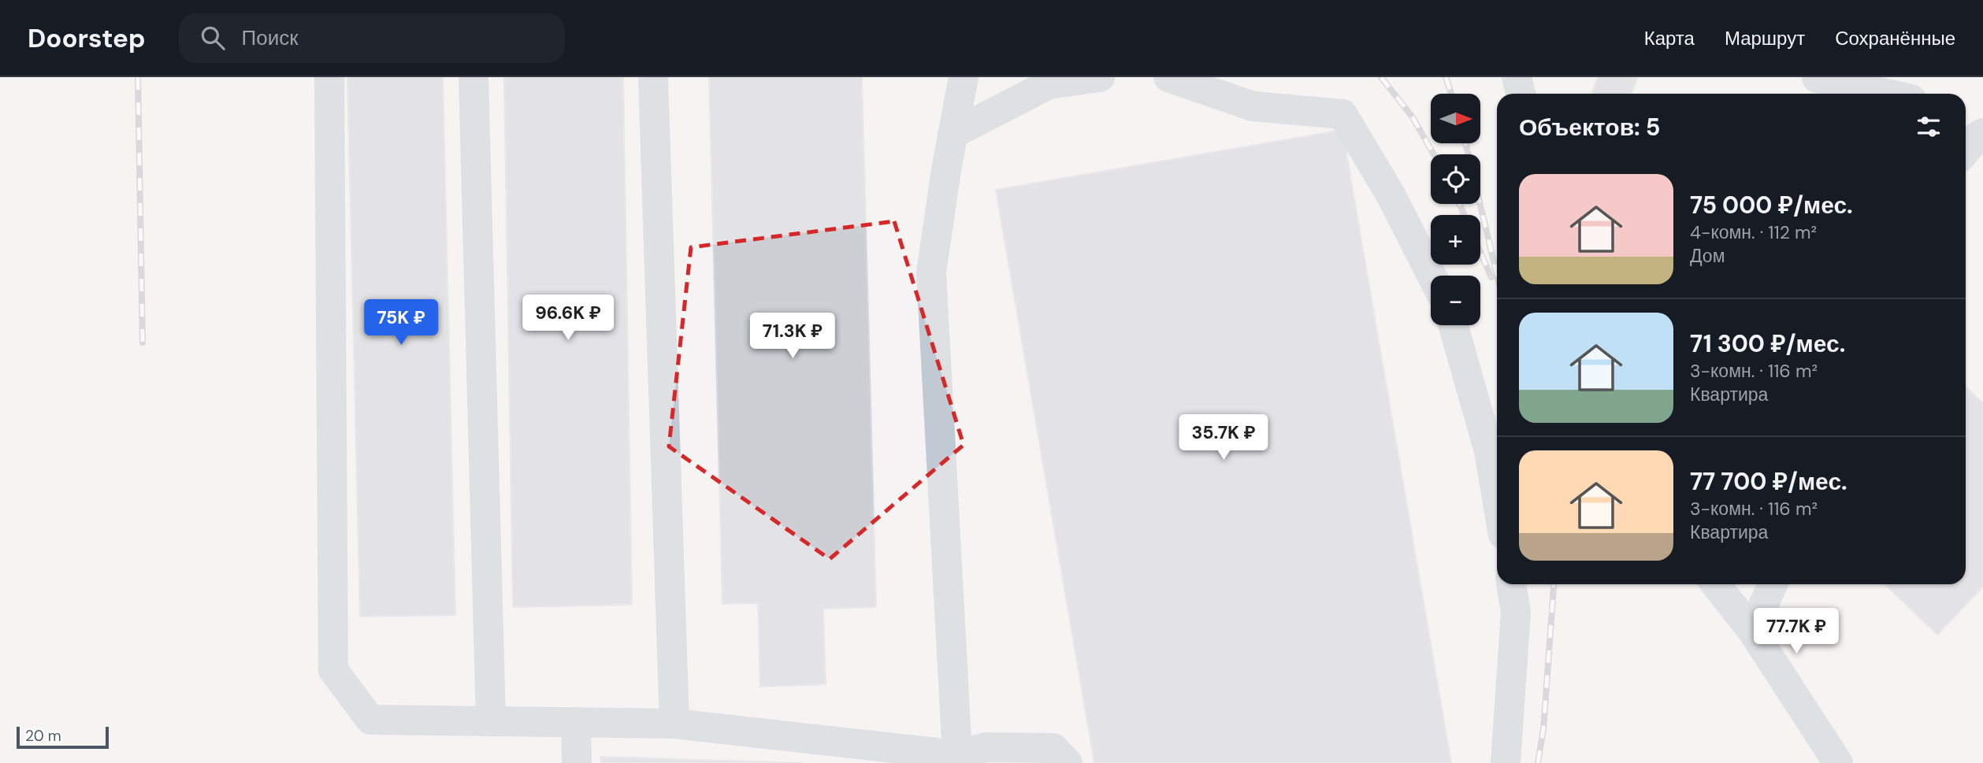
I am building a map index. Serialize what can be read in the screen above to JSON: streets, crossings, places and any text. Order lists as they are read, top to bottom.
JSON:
{
  "scale_bar": "20 m",
  "north": "right",
  "page": {
    "header": "Doorstep",
    "search": "Поиск",
    "nav": ["Карта", "Маршрут", "Сохранённые"],
    "map_buttons": ["+", "−"],
    "heading": "Объектов: 5",
    "list": [
      {
        "name": "75 000 ₽/мес.",
        "note": "4-комн. · 112 m² · Дом"
      },
      {
        "name": "71 300 ₽/мес.",
        "note": "3-комн. · 116 m² · Квартира"
      },
      {
        "name": "77 700 ₽/мес.",
        "note": "3-комн. · 116 m² · Квартира"
      }
    ],
    "price": [
      "96.6K ₽",
      "75K ₽",
      "71.3K ₽",
      "35.7K ₽",
      "77.7K ₽"
    ],
    "scale": "20 m"
  }
}
